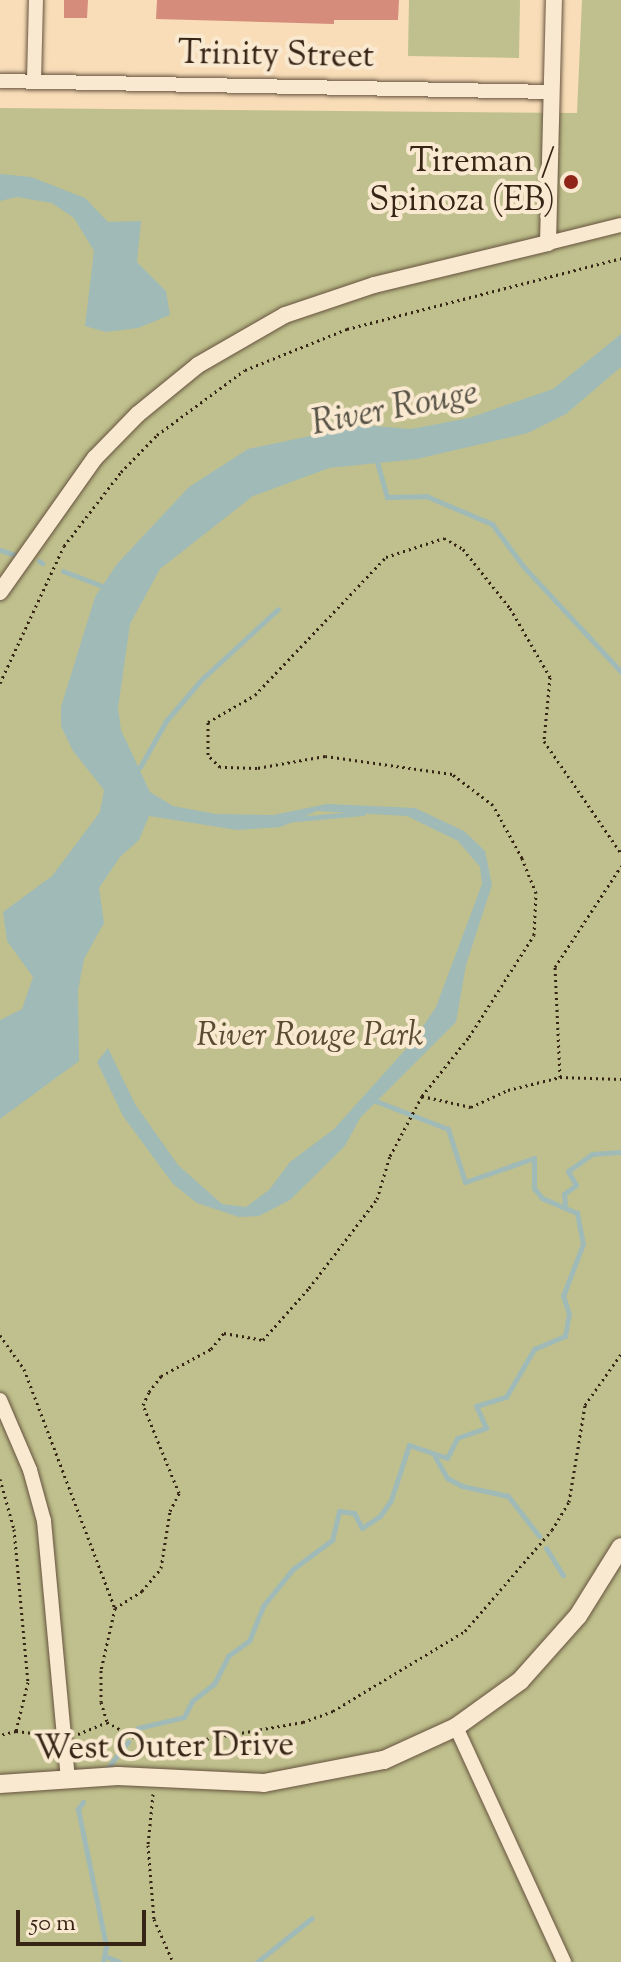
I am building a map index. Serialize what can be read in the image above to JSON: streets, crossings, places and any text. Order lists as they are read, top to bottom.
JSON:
{
  "streets": {
    "main road": ["West Outer Drive"],
    "street": ["Trinity Street"]
  },
  "water": ["River Rouge"],
  "parks": ["River Rouge Park"],
  "places": ["Tireman / Spinoza (EB)"],
  "scale_bar": "50 m"
}
